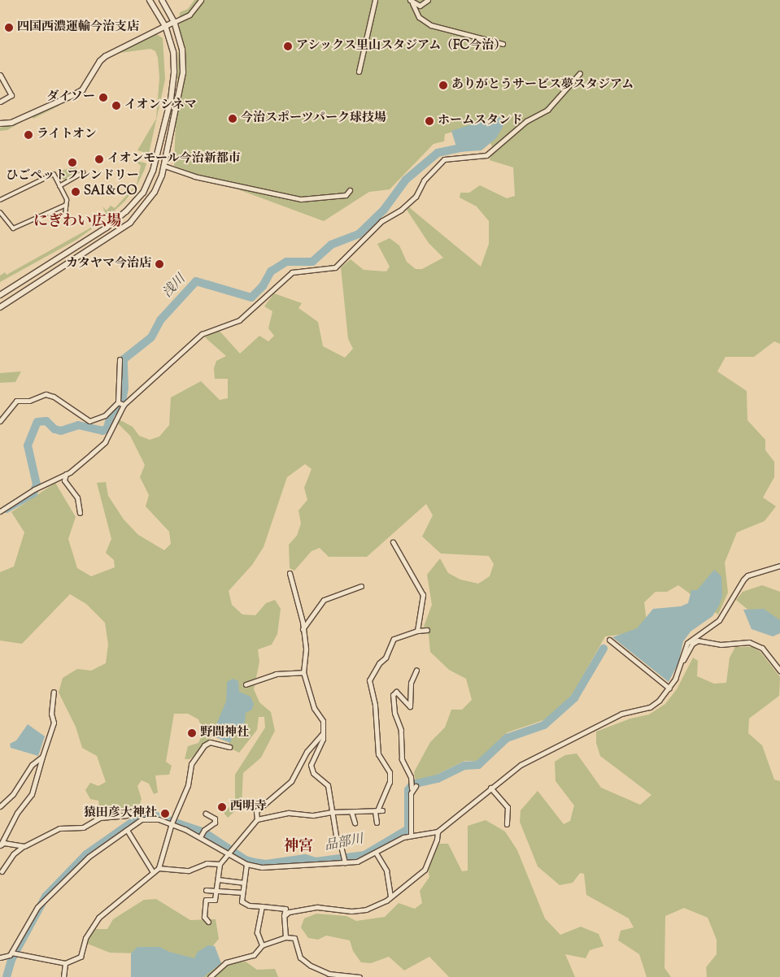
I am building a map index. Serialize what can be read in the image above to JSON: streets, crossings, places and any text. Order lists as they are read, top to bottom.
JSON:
{
  "districts": ["にぎわい広場", "神宮"],
  "water": ["浅川", "品部川"],
  "places": [
    "四国西濃運輸今治支店",
    "アシックス里山スタジアム（FC今治）",
    "ありがとうサービス夢スタジアム",
    "ダイソー",
    "イオンシネマ",
    "今治スポーツパーク球技場",
    "ホームスタンド",
    "ライトオン",
    "イオンモール今治新都市",
    "ひごペットフレンドリー",
    "SAI＆CO",
    "カタヤマ今治店",
    "野間神社",
    "西明寺",
    "猿田彦大神社"
  ]
}
